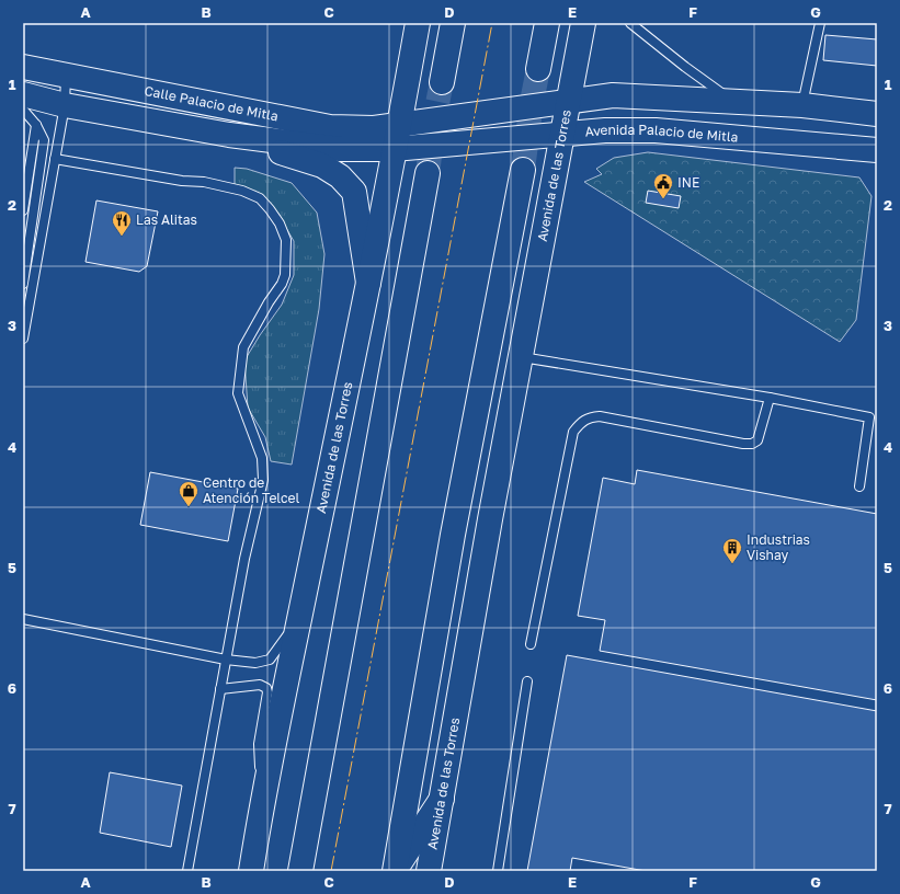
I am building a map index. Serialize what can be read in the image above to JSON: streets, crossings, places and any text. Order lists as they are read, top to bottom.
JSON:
{
  "streets": {
    "main road": ["Calle Palacio de Mitla", "Avenida Palacio de Mitla", "Avenida de las Torres"]
  },
  "crossings": [
    ["Calle Palacio de Mitla", "Avenida Palacio de Mitla"],
    ["Calle Palacio de Mitla", "Avenida de las Torres"],
    ["Avenida Palacio de Mitla", "Avenida de las Torres"]
  ],
  "places": {
    "public building": ["INE"],
    "restaurant": ["Las Alitas"],
    "shop": ["Centro de Atención Telcel"],
    "building": ["Industrias Vishay"]
  },
  "grid": {
    "columns": [
      "A",
      "B",
      "C",
      "D",
      "E",
      "F",
      "G"
    ],
    "rows": [
      "1",
      "2",
      "3",
      "4",
      "5",
      "6",
      "7"
    ]
  }
}
